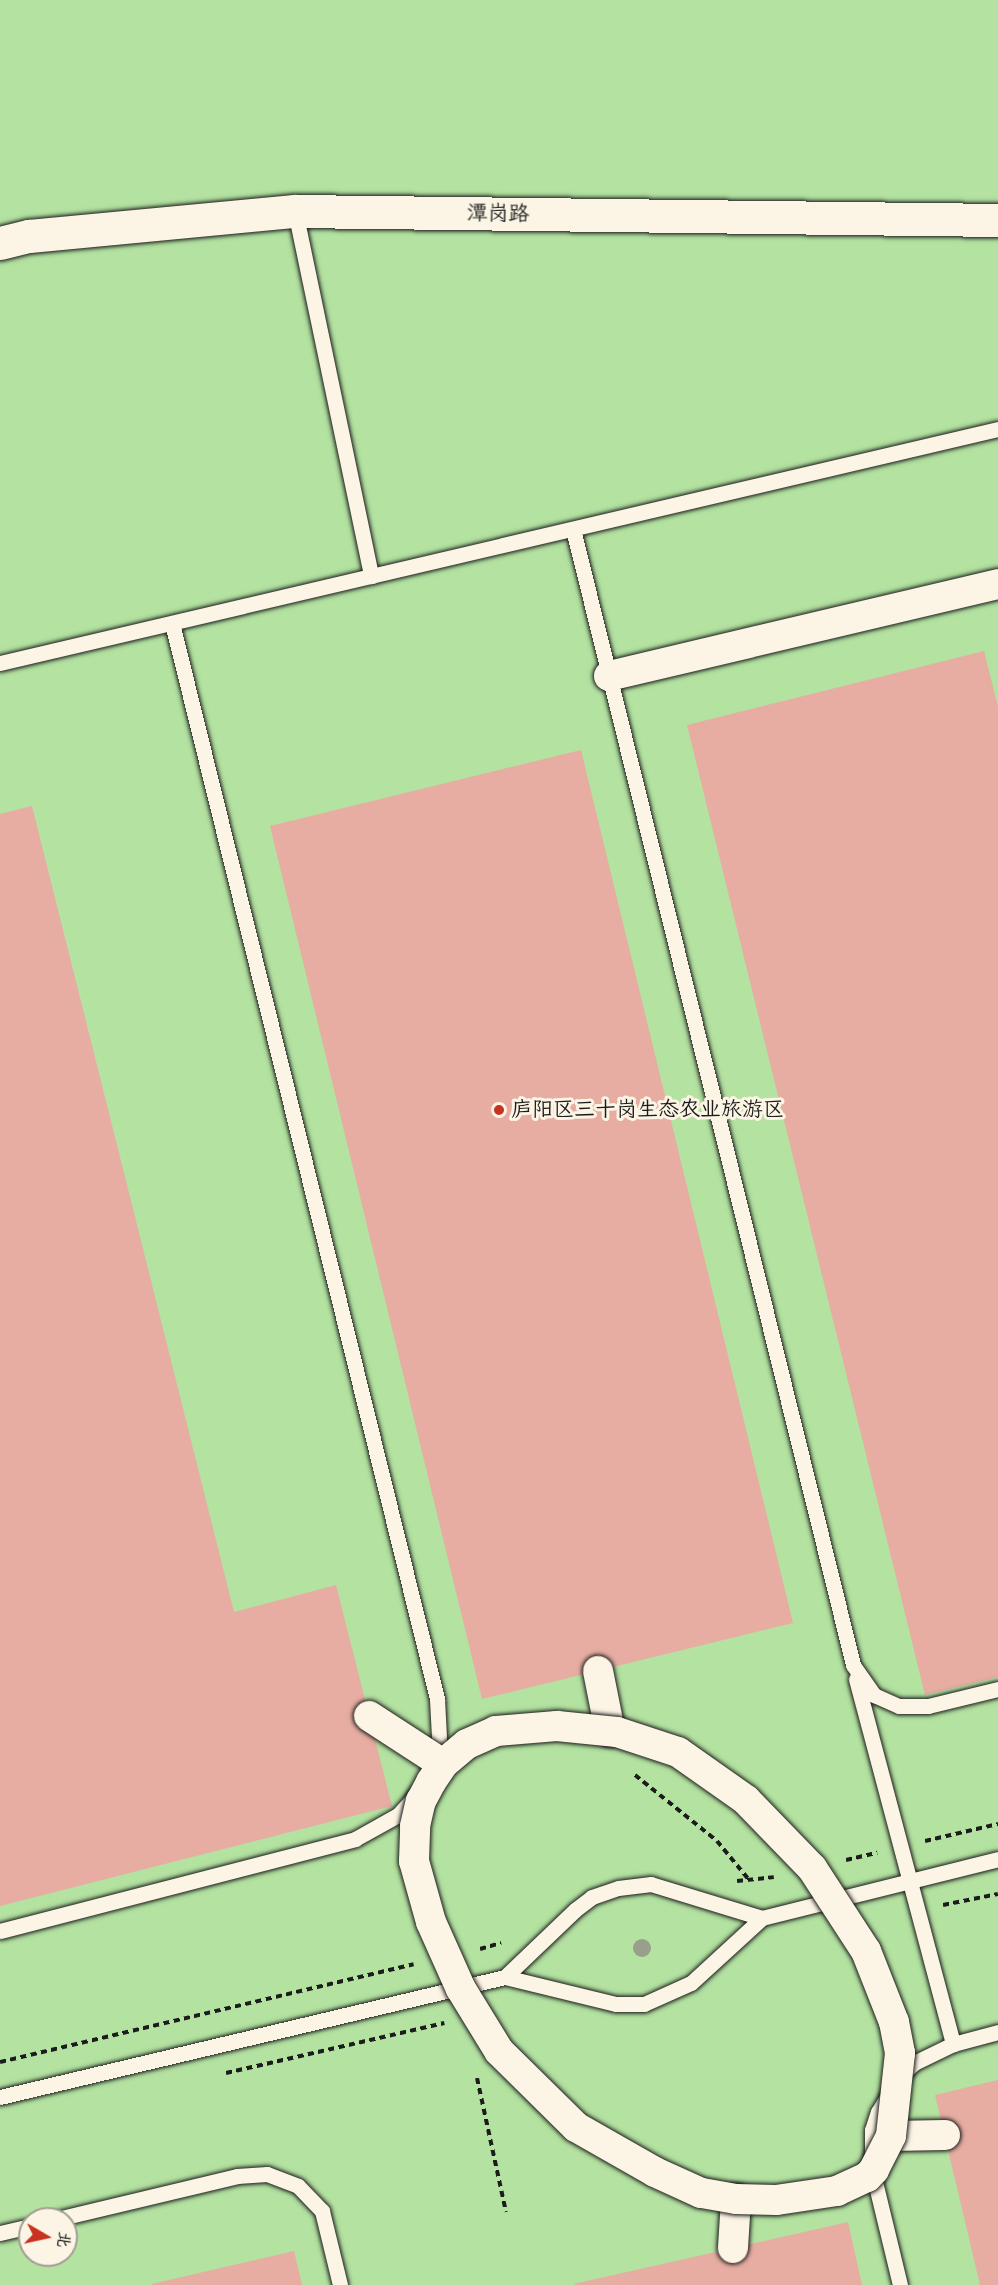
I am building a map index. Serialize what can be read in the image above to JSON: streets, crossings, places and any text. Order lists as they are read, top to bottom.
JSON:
{
  "streets": {
    "main road": ["潭岗路"]
  },
  "places": ["庐阳区三十岗生态农业旅游区"],
  "north": "right"
}
